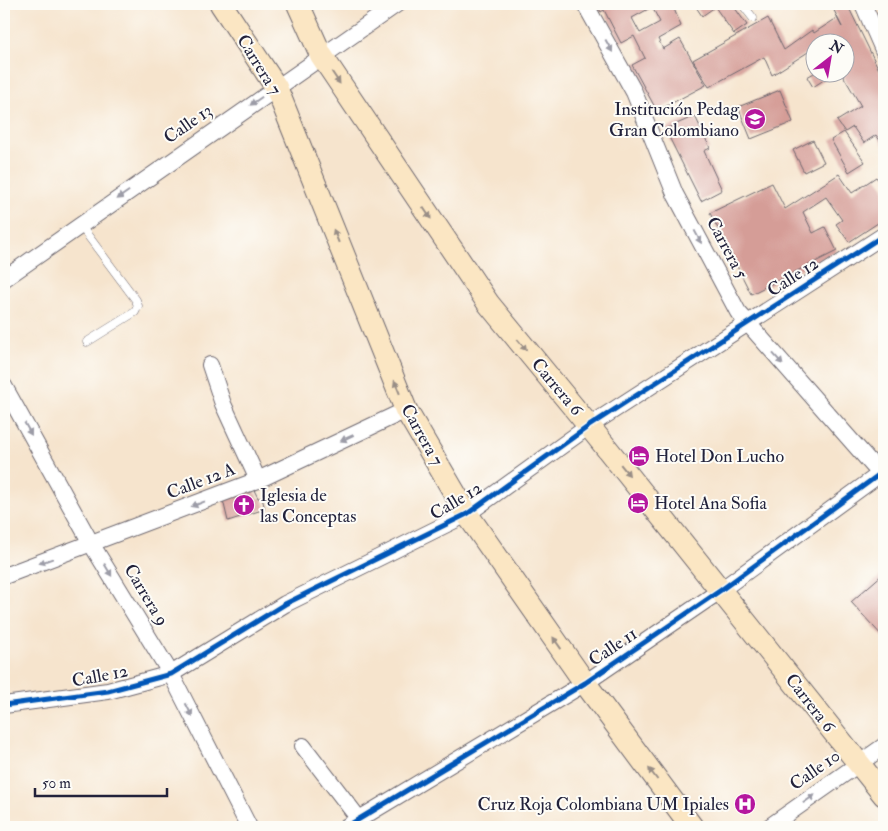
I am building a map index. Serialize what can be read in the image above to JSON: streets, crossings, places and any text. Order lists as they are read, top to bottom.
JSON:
{
  "streets": {
    "main road": ["Carrera 7", "Carrera 6"],
    "street": [
      "Calle 13",
      "Carrera 5",
      "Calle 12",
      "Calle 12 A",
      "Carrera 9",
      "Calle 11",
      "Calle 10"
    ]
  },
  "crossings": [
    ["Carrera 7", "Calle 13"],
    ["Carrera 7", "Calle 12"],
    ["Carrera 7", "Calle 12 A"],
    ["Carrera 7", "Calle 11"],
    ["Calle 13", "Carrera 6"],
    ["Carrera 5", "Calle 12"],
    ["Carrera 5", "Calle 11"],
    ["Calle 12", "Carrera 6"],
    ["Calle 12", "Carrera 9"],
    ["Carrera 6", "Calle 11"],
    ["Carrera 6", "Calle 10"],
    ["Calle 12 A", "Carrera 9"]
  ],
  "one_way": [
    "Carrera 7",
    "Calle 13",
    "Carrera 5",
    "Carrera 6",
    "Calle 12 A",
    "Carrera 9",
    "Calle 10"
  ],
  "places": {
    "school or university": ["Institución Pedag Gran Colombiano"],
    "hotel": ["Hotel Don Lucho", "Hotel Ana Sofia"],
    "church": ["Iglesia de las Conceptas"],
    "hospital": ["Cruz Roja Colombiana UM Ipiales"]
  },
  "scale_bar": "50 m",
  "north": "top right"
}
